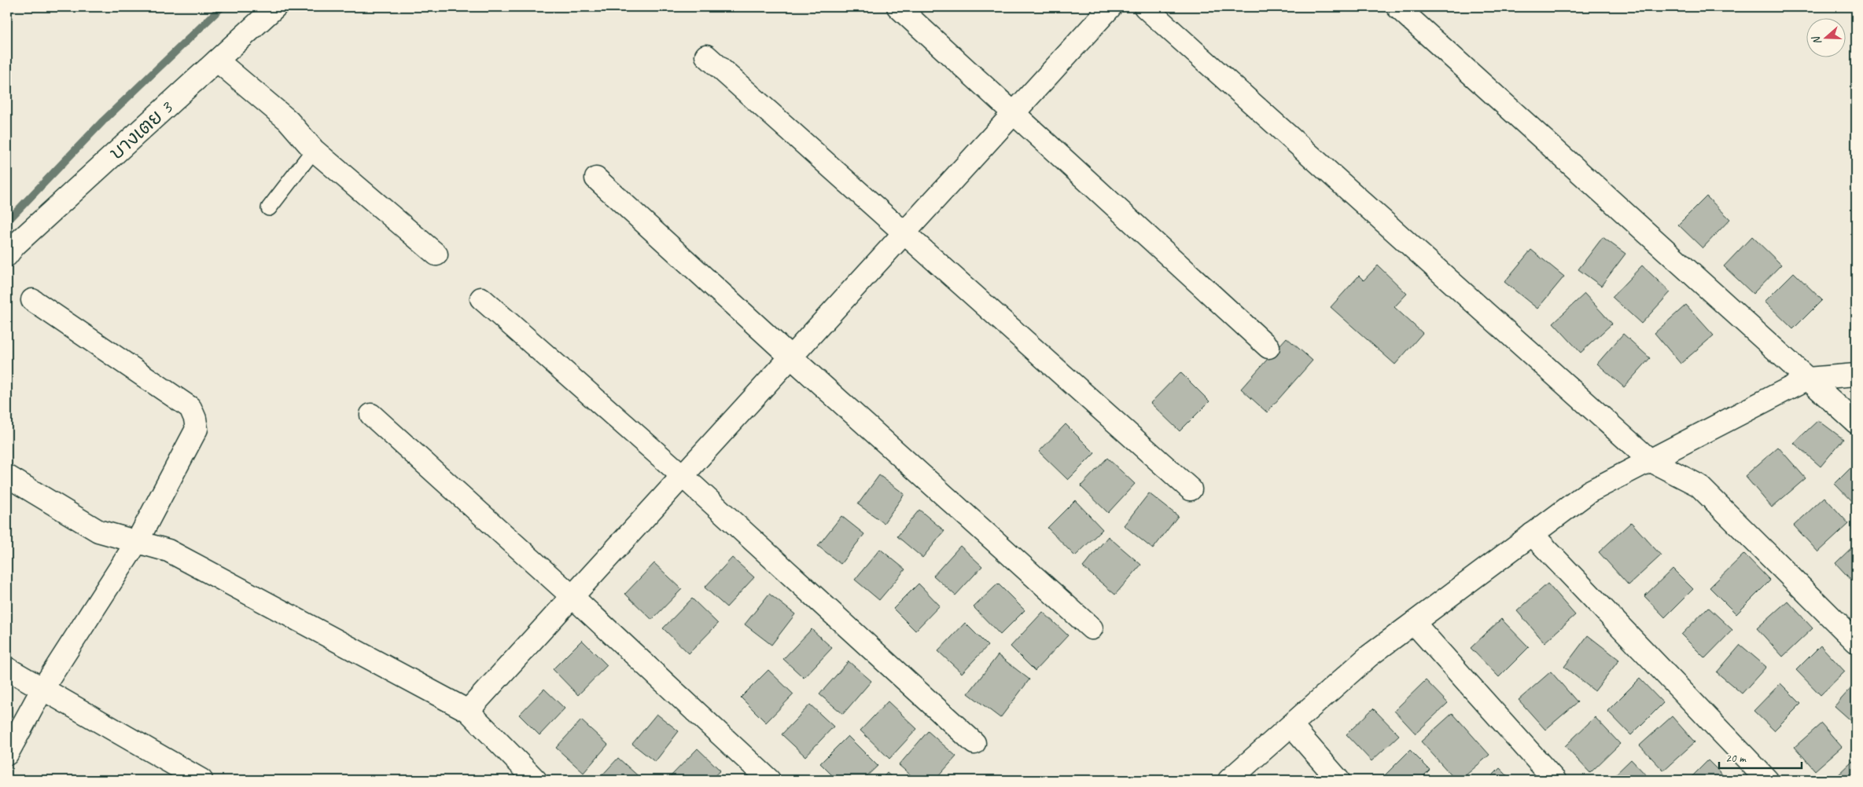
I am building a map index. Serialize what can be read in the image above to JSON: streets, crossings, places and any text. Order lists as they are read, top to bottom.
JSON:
{
  "streets": {
    "street": ["บางเตย 3"]
  },
  "scale_bar": "20 m",
  "north": "left"
}
